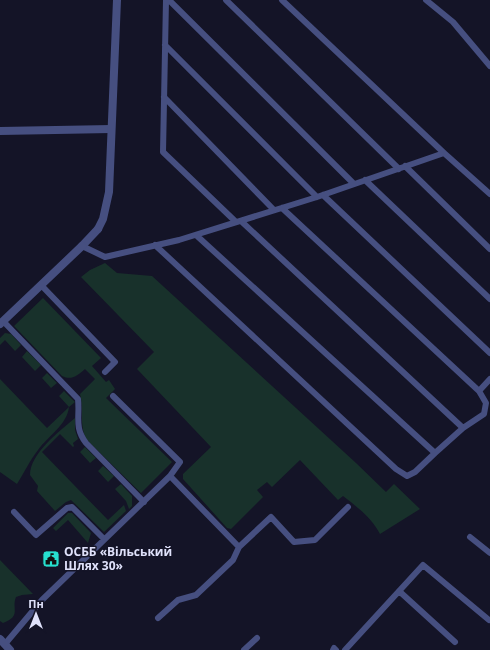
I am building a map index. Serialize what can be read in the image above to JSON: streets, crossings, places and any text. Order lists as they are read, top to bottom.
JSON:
{
  "places": {
    "public building": ["ОСББ «Вільський Шлях 30»"]
  },
  "north": "top"
}
